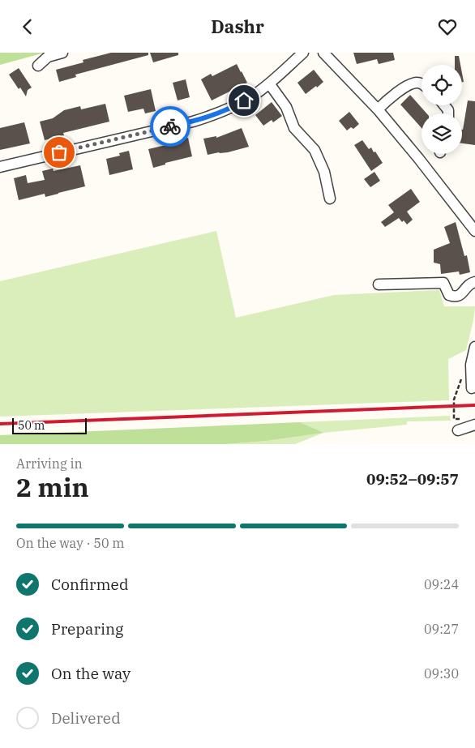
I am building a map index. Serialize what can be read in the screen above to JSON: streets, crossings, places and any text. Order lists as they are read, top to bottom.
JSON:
{
  "scale_bar": "50 m",
  "page": {
    "header": "Dashr",
    "scale": "50 m",
    "heading": ["2 min", "Arriving in", "09:52–09:57"],
    "bar": "On the way · 50 m",
    "list": [
      ["Confirmed", "09:24"],
      ["Preparing", "09:27"],
      ["On the way", "09:30"],
      "Delivered"
    ]
  }
}
